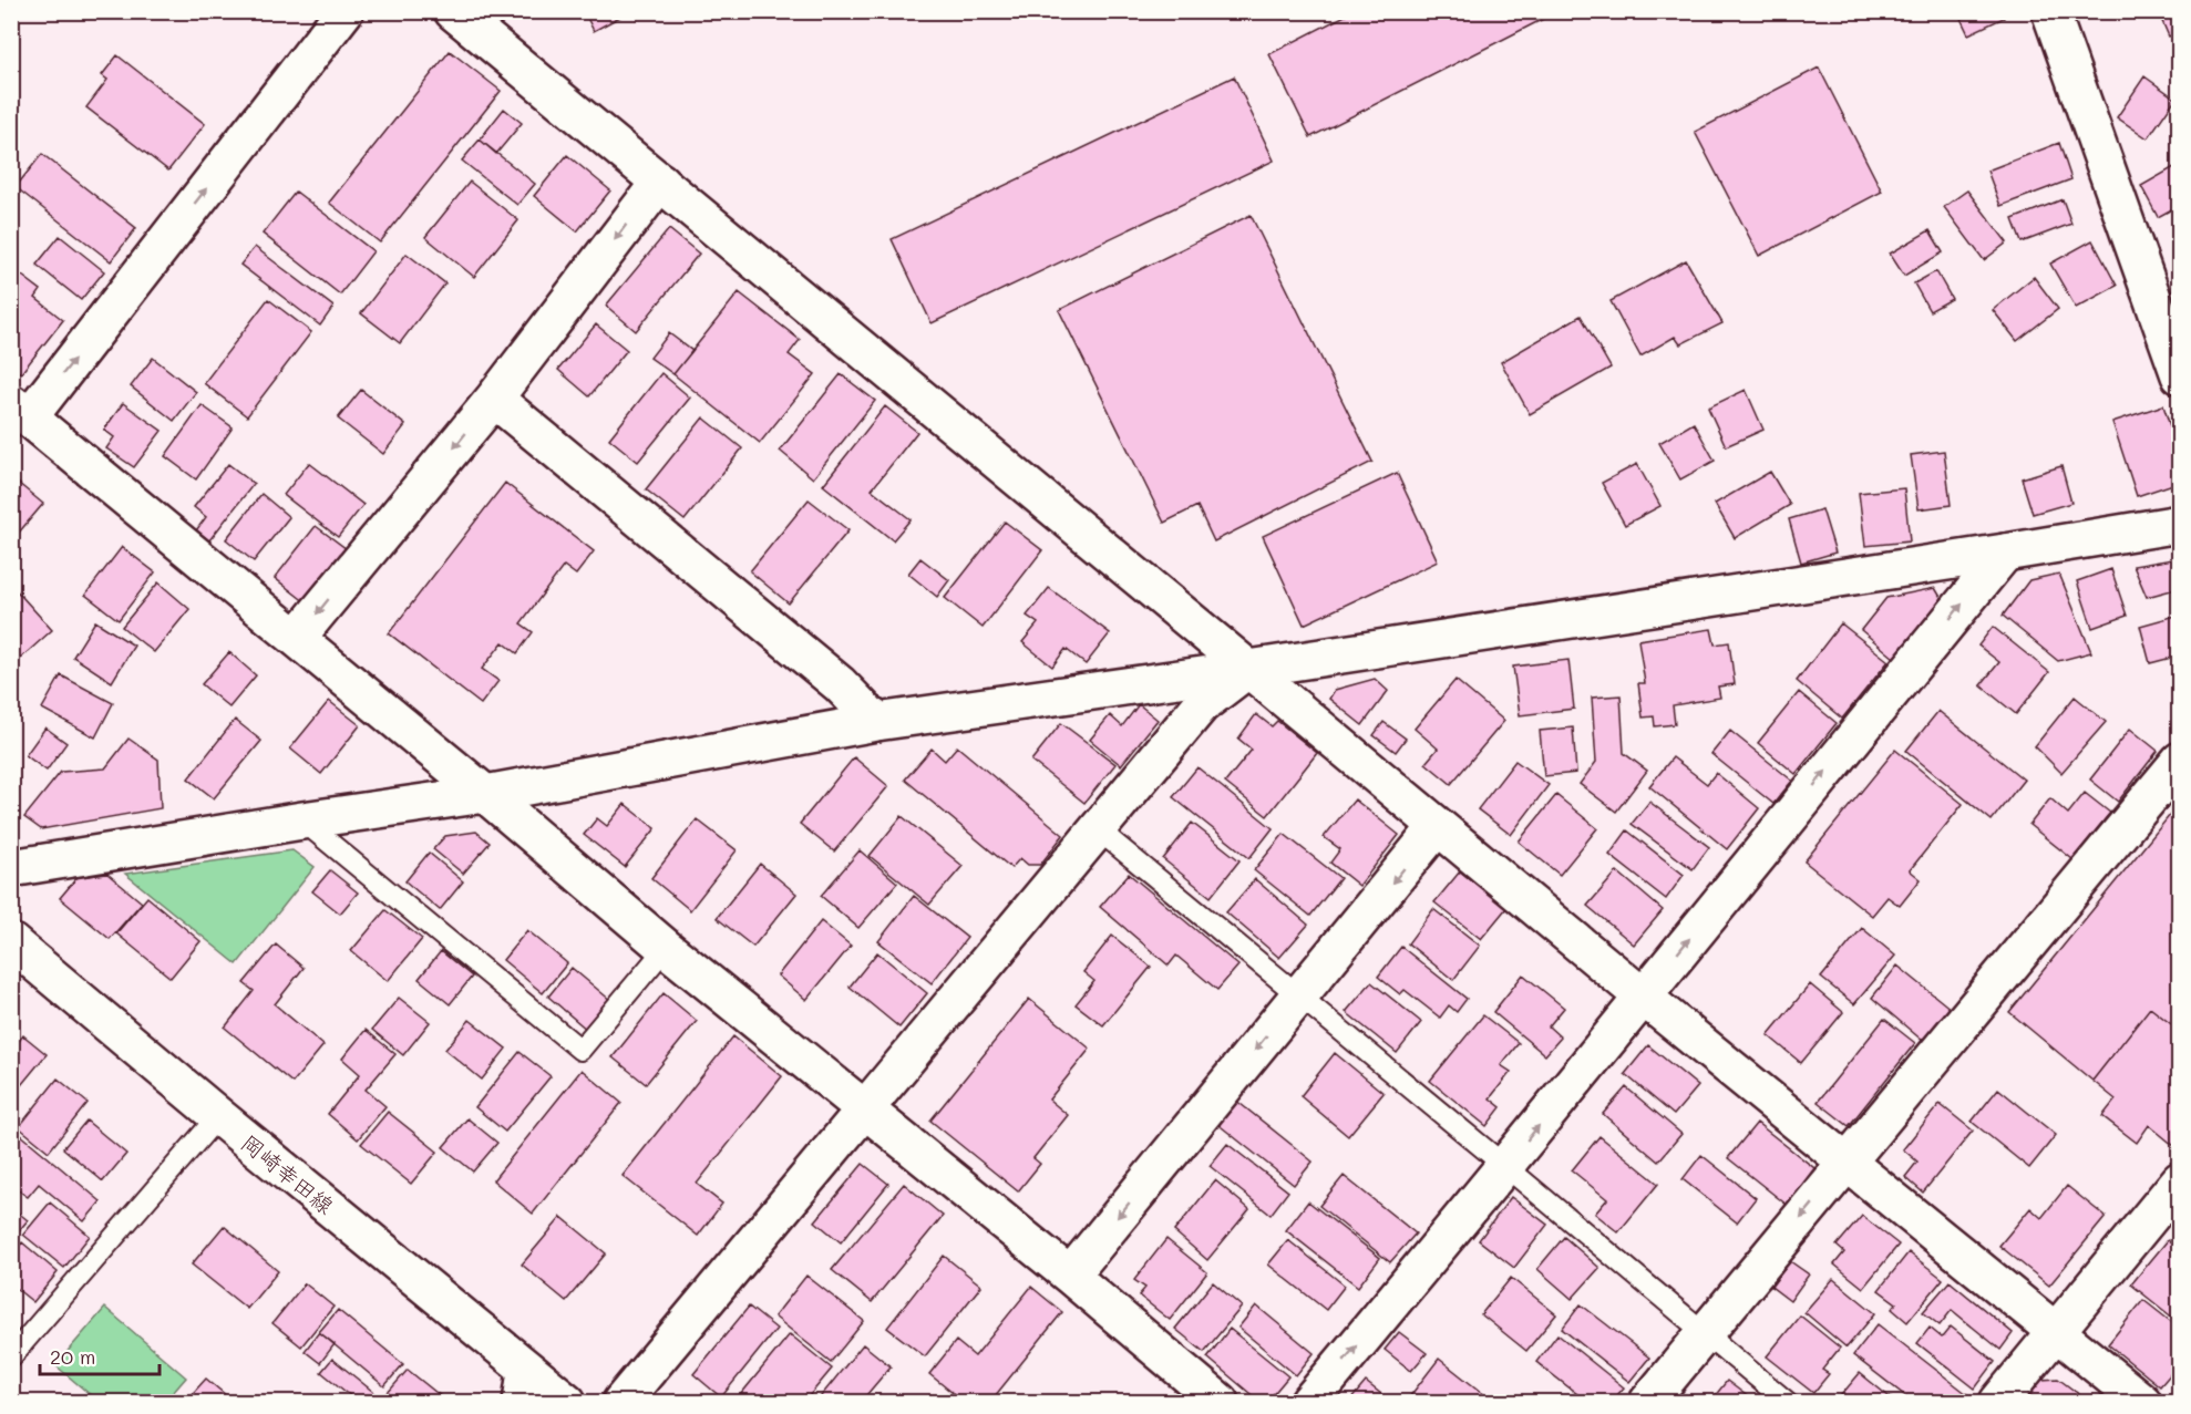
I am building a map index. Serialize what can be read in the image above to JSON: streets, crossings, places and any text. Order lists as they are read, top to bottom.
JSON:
{
  "streets": {
    "street": ["岡崎幸田線"]
  },
  "scale_bar": "20 m"
}
